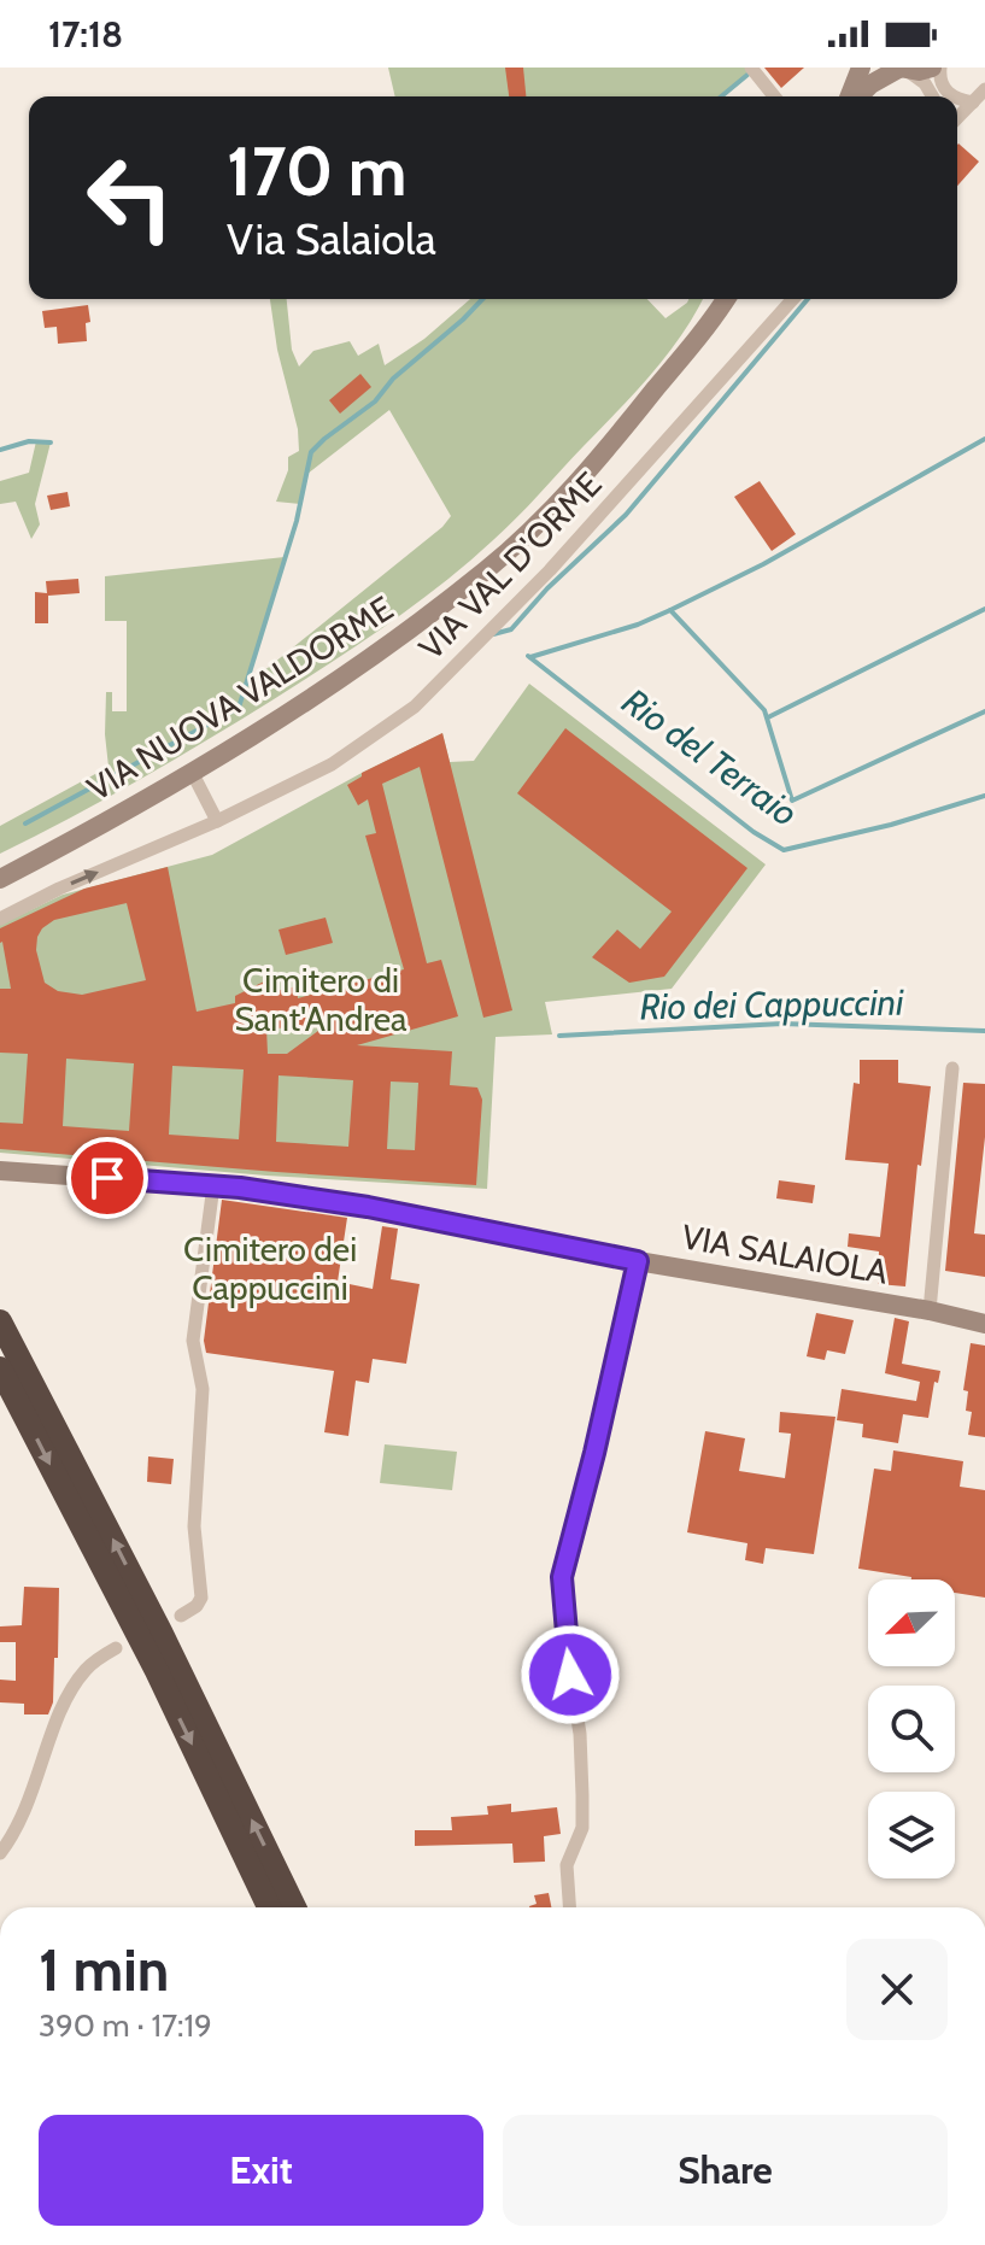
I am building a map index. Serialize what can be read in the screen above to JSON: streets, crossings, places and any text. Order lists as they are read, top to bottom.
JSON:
{
  "streets": {
    "main road": ["VIA NUOVA VALDORME", "VIA SALAIOLA"],
    "street": ["VIA VAL D'ORME"]
  },
  "water": ["Rio del Terraio", "Rio dei Cappuccini"],
  "parks": ["Cimitero di Sant'Andrea", "Cimitero dei Cappuccini"],
  "north": "bottom left",
  "page": {
    "status": "17:18",
    "turn": ["170 m", "Via Salaiola"],
    "heading": ["1 min", "390 m · 17:19"],
    "buttons": ["Exit", "Share"]
  }
}
